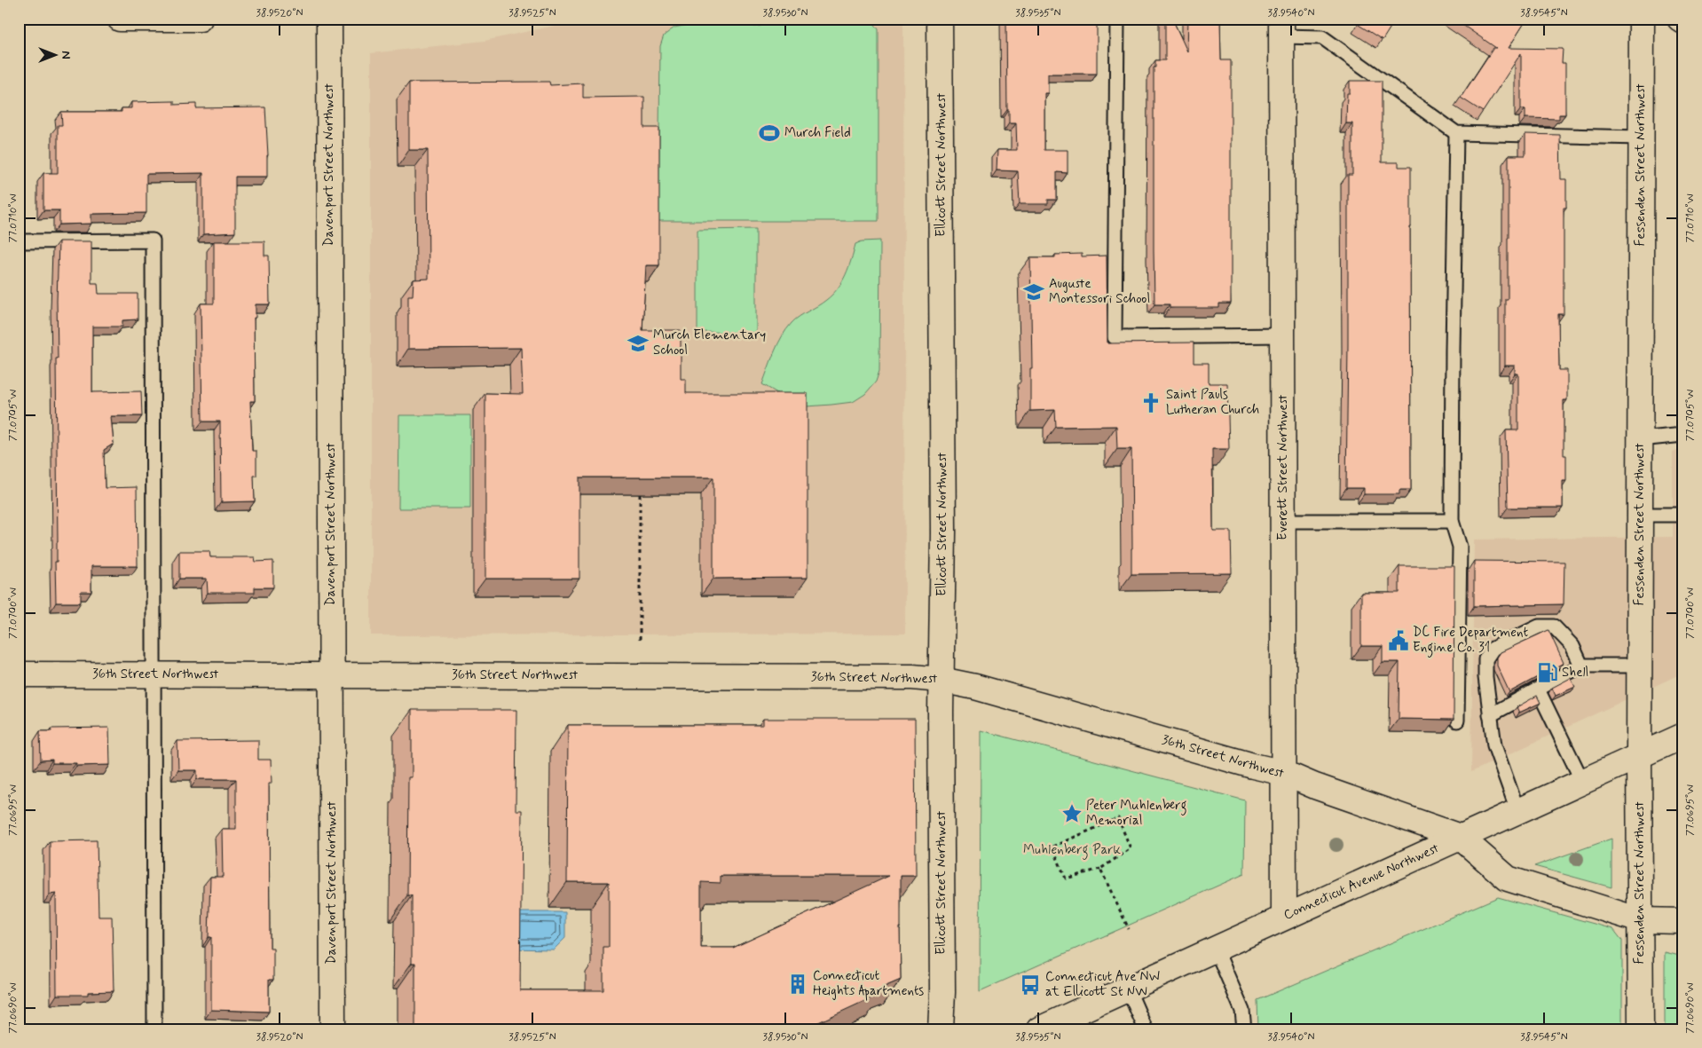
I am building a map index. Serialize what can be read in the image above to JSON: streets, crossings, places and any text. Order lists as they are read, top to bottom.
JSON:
{
  "streets": {
    "street": [
      "Davenport Street Northwest",
      "Ellicott Street Northwest",
      "Fessenden Street Northwest",
      "Everett Street Northwest",
      "36th Street Northwest",
      "Connecticut Avenue Northwest"
    ]
  },
  "crossings": [
    ["Davenport Street Northwest", "36th Street Northwest"],
    ["Ellicott Street Northwest", "36th Street Northwest"],
    ["Fessenden Street Northwest", "36th Street Northwest"],
    ["Fessenden Street Northwest", "Connecticut Avenue Northwest"],
    ["Everett Street Northwest", "36th Street Northwest"],
    ["Everett Street Northwest", "Connecticut Avenue Northwest"],
    ["36th Street Northwest", "Connecticut Avenue Northwest"]
  ],
  "parks": ["Muhlenberg Park"],
  "places": {
    "sports": ["Murch Field"],
    "school or university": ["Auguste Montessori School", "Murch Elementary School"],
    "church": ["Saint Pauls Lutheran Church"],
    "public building": ["DC Fire Department Engine Co. 31"],
    "fuel station": ["Shell"],
    "place": ["Peter Muhlenberg Memorial"],
    "building": ["Connecticut Heights Apartments"],
    "bus stop": ["Connecticut Ave NW at Ellicott St NW"]
  },
  "north": "right",
  "coordinates": [
    "38.9520°N",
    "38.9525°N",
    "38.9530°N",
    "38.9535°N",
    "38.9540°N",
    "38.9545°N",
    "77.0710°W",
    "77.0705°W",
    "77.0700°W",
    "77.0695°W",
    "77.0690°W"
  ]
}
